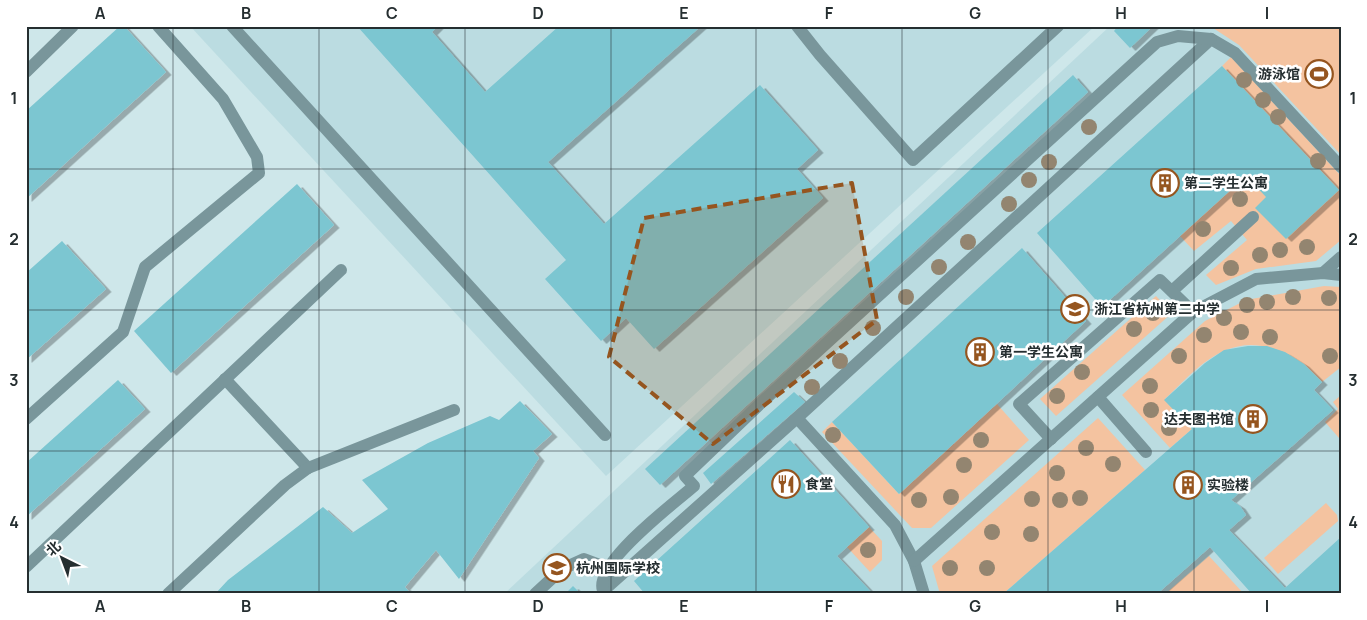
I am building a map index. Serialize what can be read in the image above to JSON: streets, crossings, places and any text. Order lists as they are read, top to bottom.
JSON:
{
  "places": {
    "sports": ["游泳馆"],
    "building": [
      "第二学生公寓",
      "第一学生公寓",
      "达夫图书馆",
      "实验楼"
    ],
    "school or university": ["浙江省杭州第二中学", "杭州国际学校"],
    "restaurant": ["食堂"]
  },
  "north": "top left",
  "grid": {
    "columns": [
      "A",
      "B",
      "C",
      "D",
      "E",
      "F",
      "G",
      "H",
      "I"
    ],
    "rows": [
      "1",
      "2",
      "3",
      "4"
    ]
  }
}
